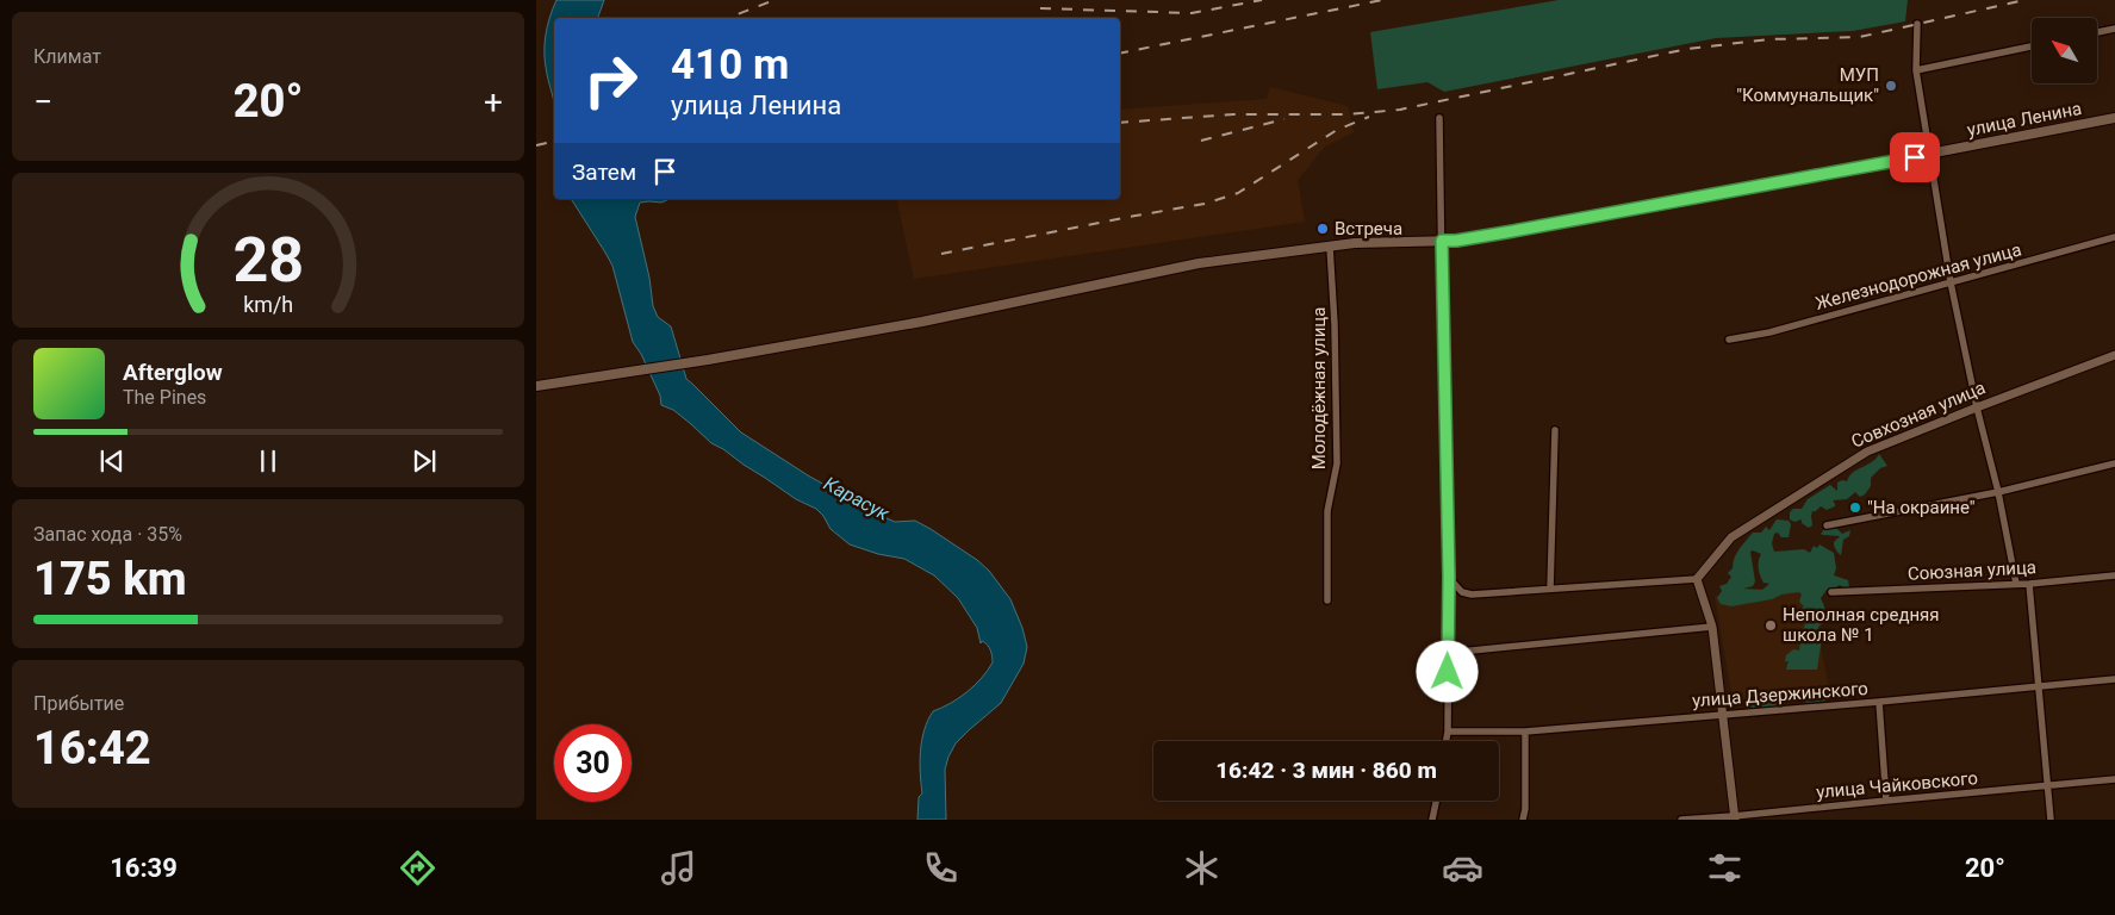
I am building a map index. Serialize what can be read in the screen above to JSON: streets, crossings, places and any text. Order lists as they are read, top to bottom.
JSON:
{
  "streets": {
    "main road": ["улица Ленина"],
    "street": [
      "Железнодорожная улица",
      "Молодёжная улица",
      "Совхозная улица",
      "Союзная улица",
      "улица Дзержинского",
      "улица Чайковского"
    ]
  },
  "crossings": [
    ["улица Ленина", "Молодёжная улица"]
  ],
  "water": ["Карасук"],
  "places": [
    "МУП \"Коммунальщик\"",
    "Встреча",
    "\"На окраине\"",
    "Неполная средняя школа № 1"
  ],
  "north": "top left",
  "page": {
    "tile": [
      "Климат",
      ["Запас хода · 35%", "175 km"],
      ["Прибытие", "16:42"]
    ],
    "turn": ["410 m", "улица Ленина"],
    "heat": ["−", "20°", "+"],
    "then": "Затем",
    "song": ["Afterglow", "The Pines"],
    "limit": "30",
    "trip": "16:42 · 3 мин · 860 m",
    "tabs": ["16:39", "20°"],
    "gauge": ["28", "km/h"]
  }
}
